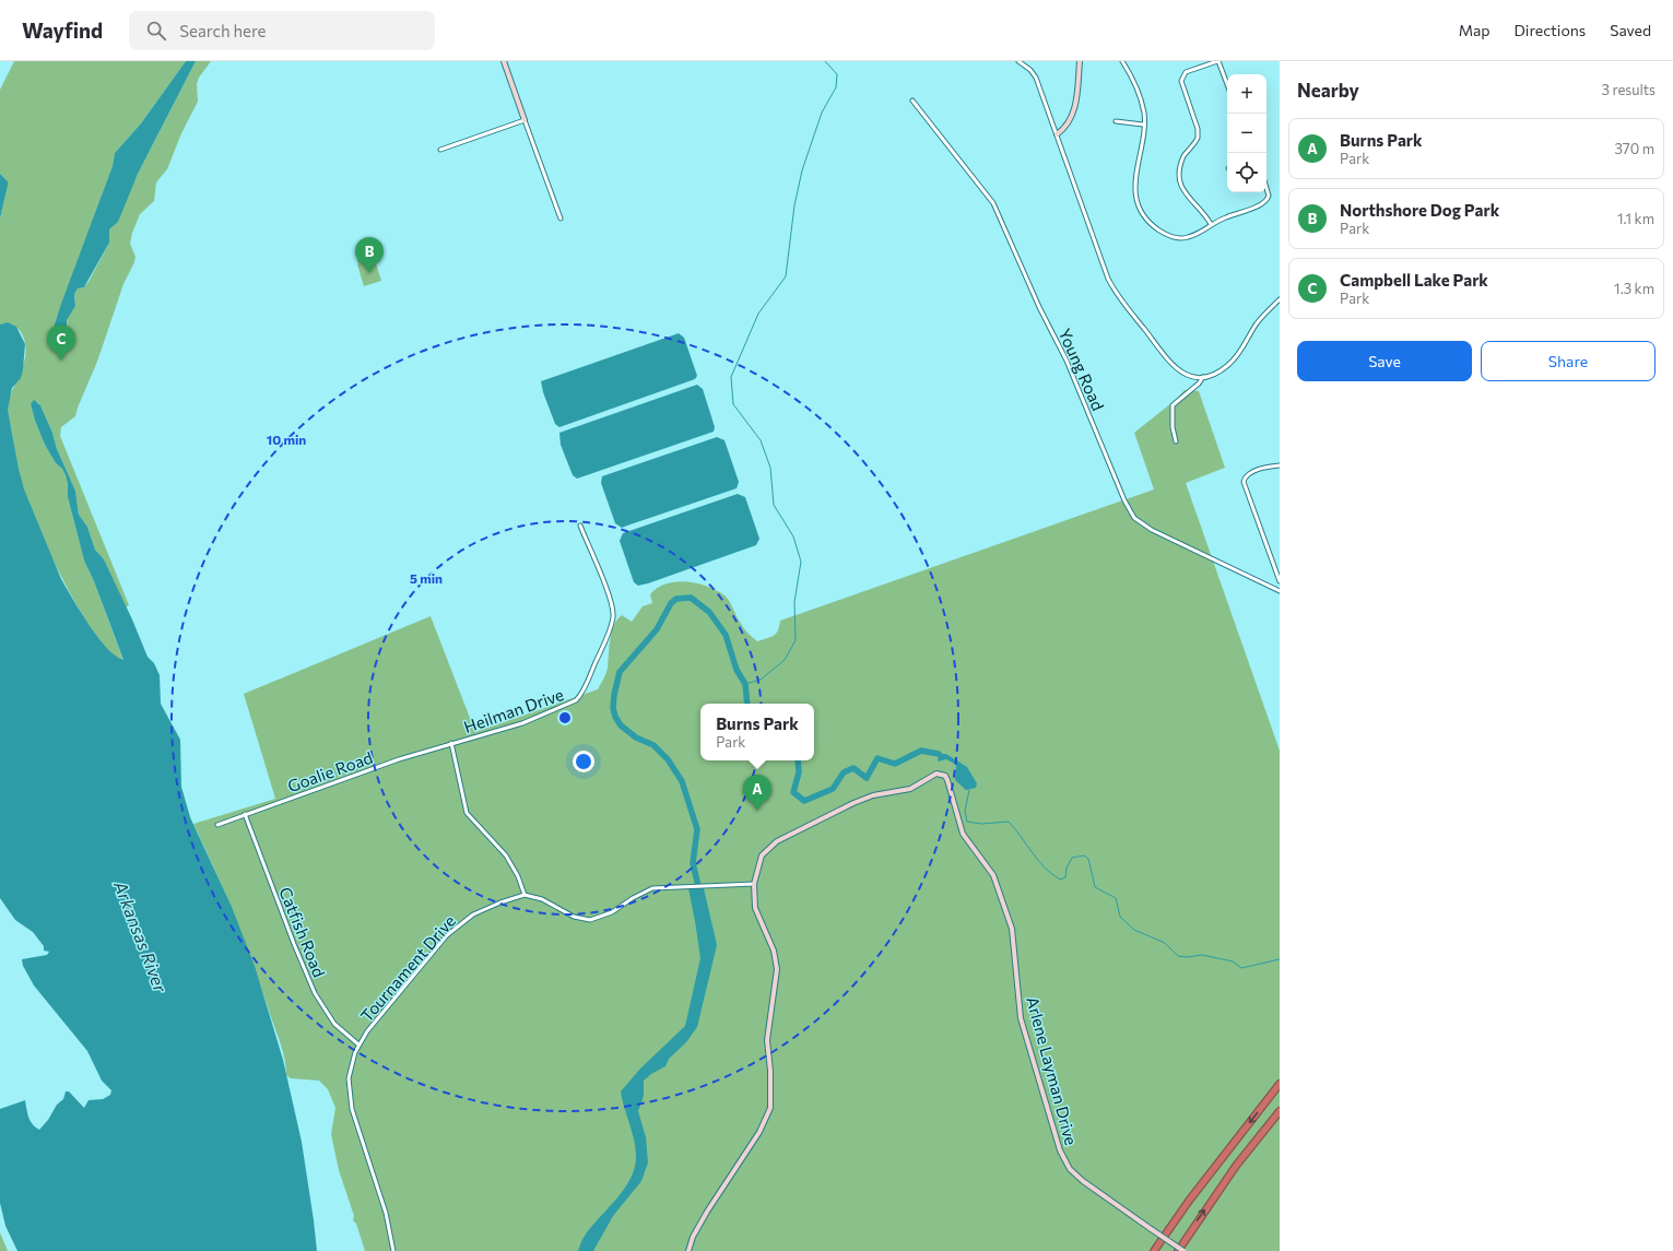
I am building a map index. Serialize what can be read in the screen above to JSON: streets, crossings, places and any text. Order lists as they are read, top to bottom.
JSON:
{
  "streets": {
    "street": [
      "Young Road",
      "Heilman Drive",
      "Goalie Road",
      "Catfish Road",
      "Tournament Drive",
      "Arlene Layman Drive"
    ]
  },
  "crossings": [
    ["Heilman Drive", "Goalie Road"],
    ["Goalie Road", "Catfish Road"],
    ["Catfish Road", "Tournament Drive"]
  ],
  "water": ["Arkansas River"],
  "page": {
    "header": "Wayfind",
    "search": "Search here",
    "nav": ["Map", "Directions", "Saved"],
    "heading": ["Nearby", "3 results"],
    "map_buttons": ["+", "−"],
    "list": [
      {
        "mark": "A",
        "name": "Burns Park",
        "note": "Park",
        "value": "370 m"
      },
      {
        "mark": "B",
        "name": "Northshore Dog Park",
        "note": "Park",
        "value": "1.1 km"
      },
      {
        "mark": "C",
        "name": "Campbell Lake Park",
        "note": "Park",
        "value": "1.3 km"
      }
    ],
    "pins": ["B", "C", "A"],
    "buttons": ["Save", "Share"],
    "popup": ["Burns Park", "Park"]
  },
  "rings": ["10 min", "5 min"]
}
